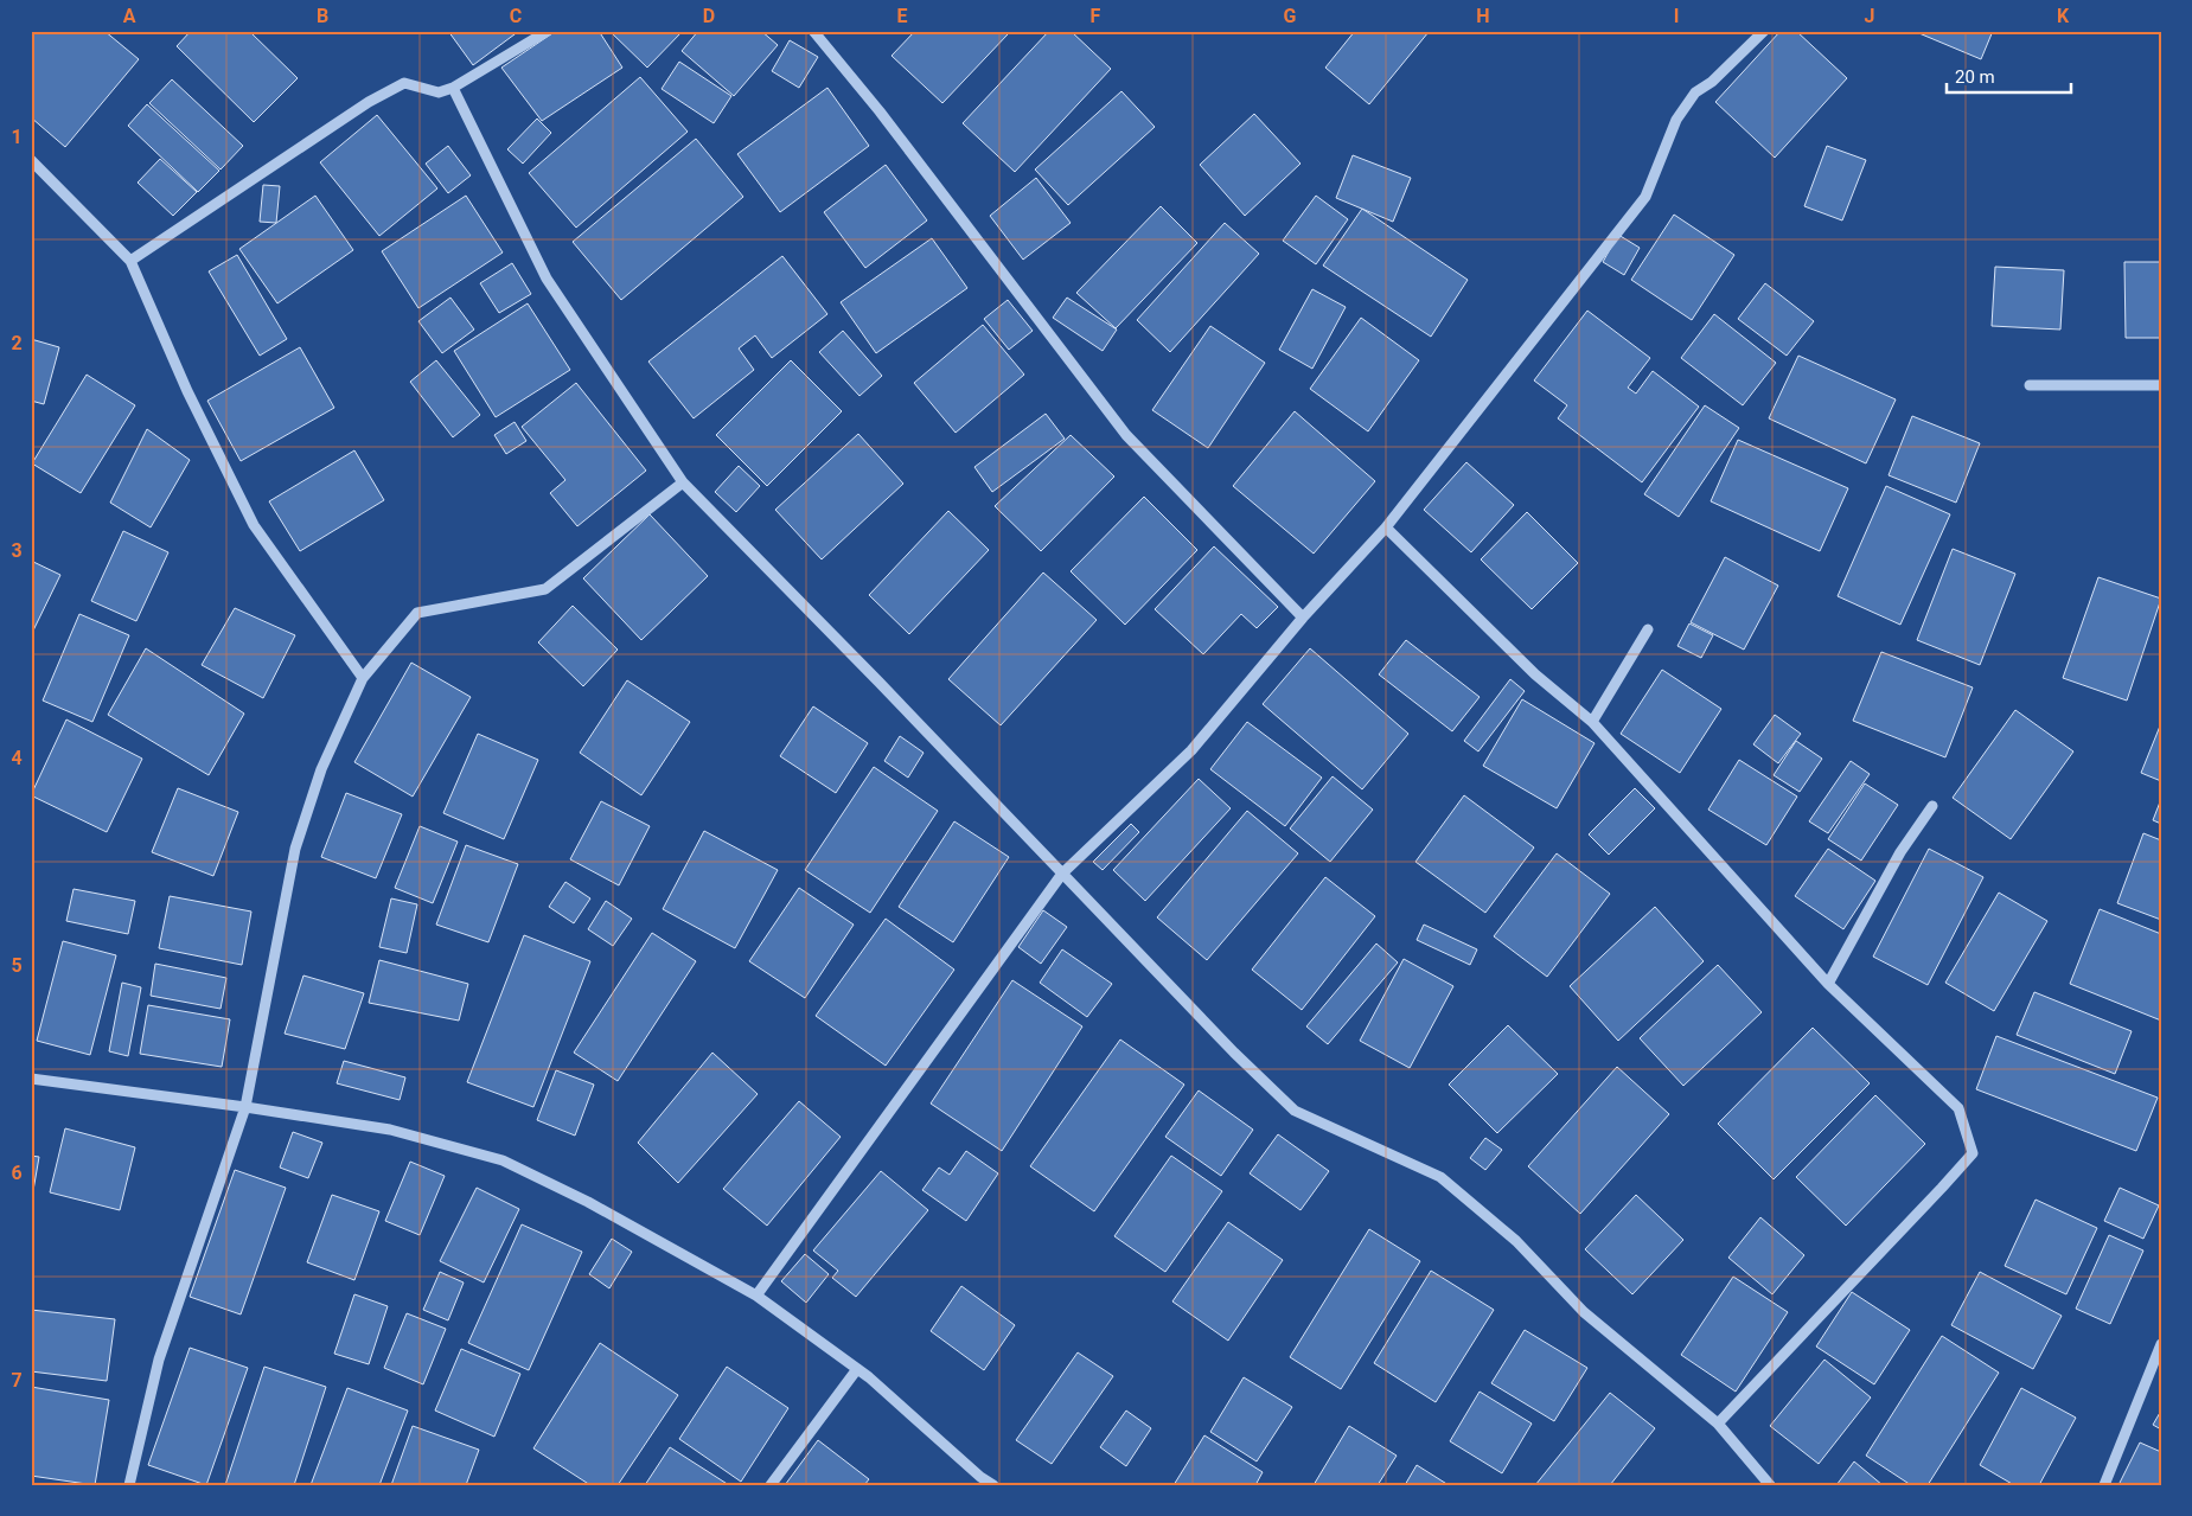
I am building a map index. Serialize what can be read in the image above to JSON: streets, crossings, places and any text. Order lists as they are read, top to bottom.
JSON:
{
  "scale_bar": "20 m",
  "grid": {
    "columns": [
      "A",
      "B",
      "C",
      "D",
      "E",
      "F",
      "G",
      "H",
      "I",
      "J",
      "K"
    ],
    "rows": [
      "1",
      "2",
      "3",
      "4",
      "5",
      "6",
      "7"
    ]
  }
}
